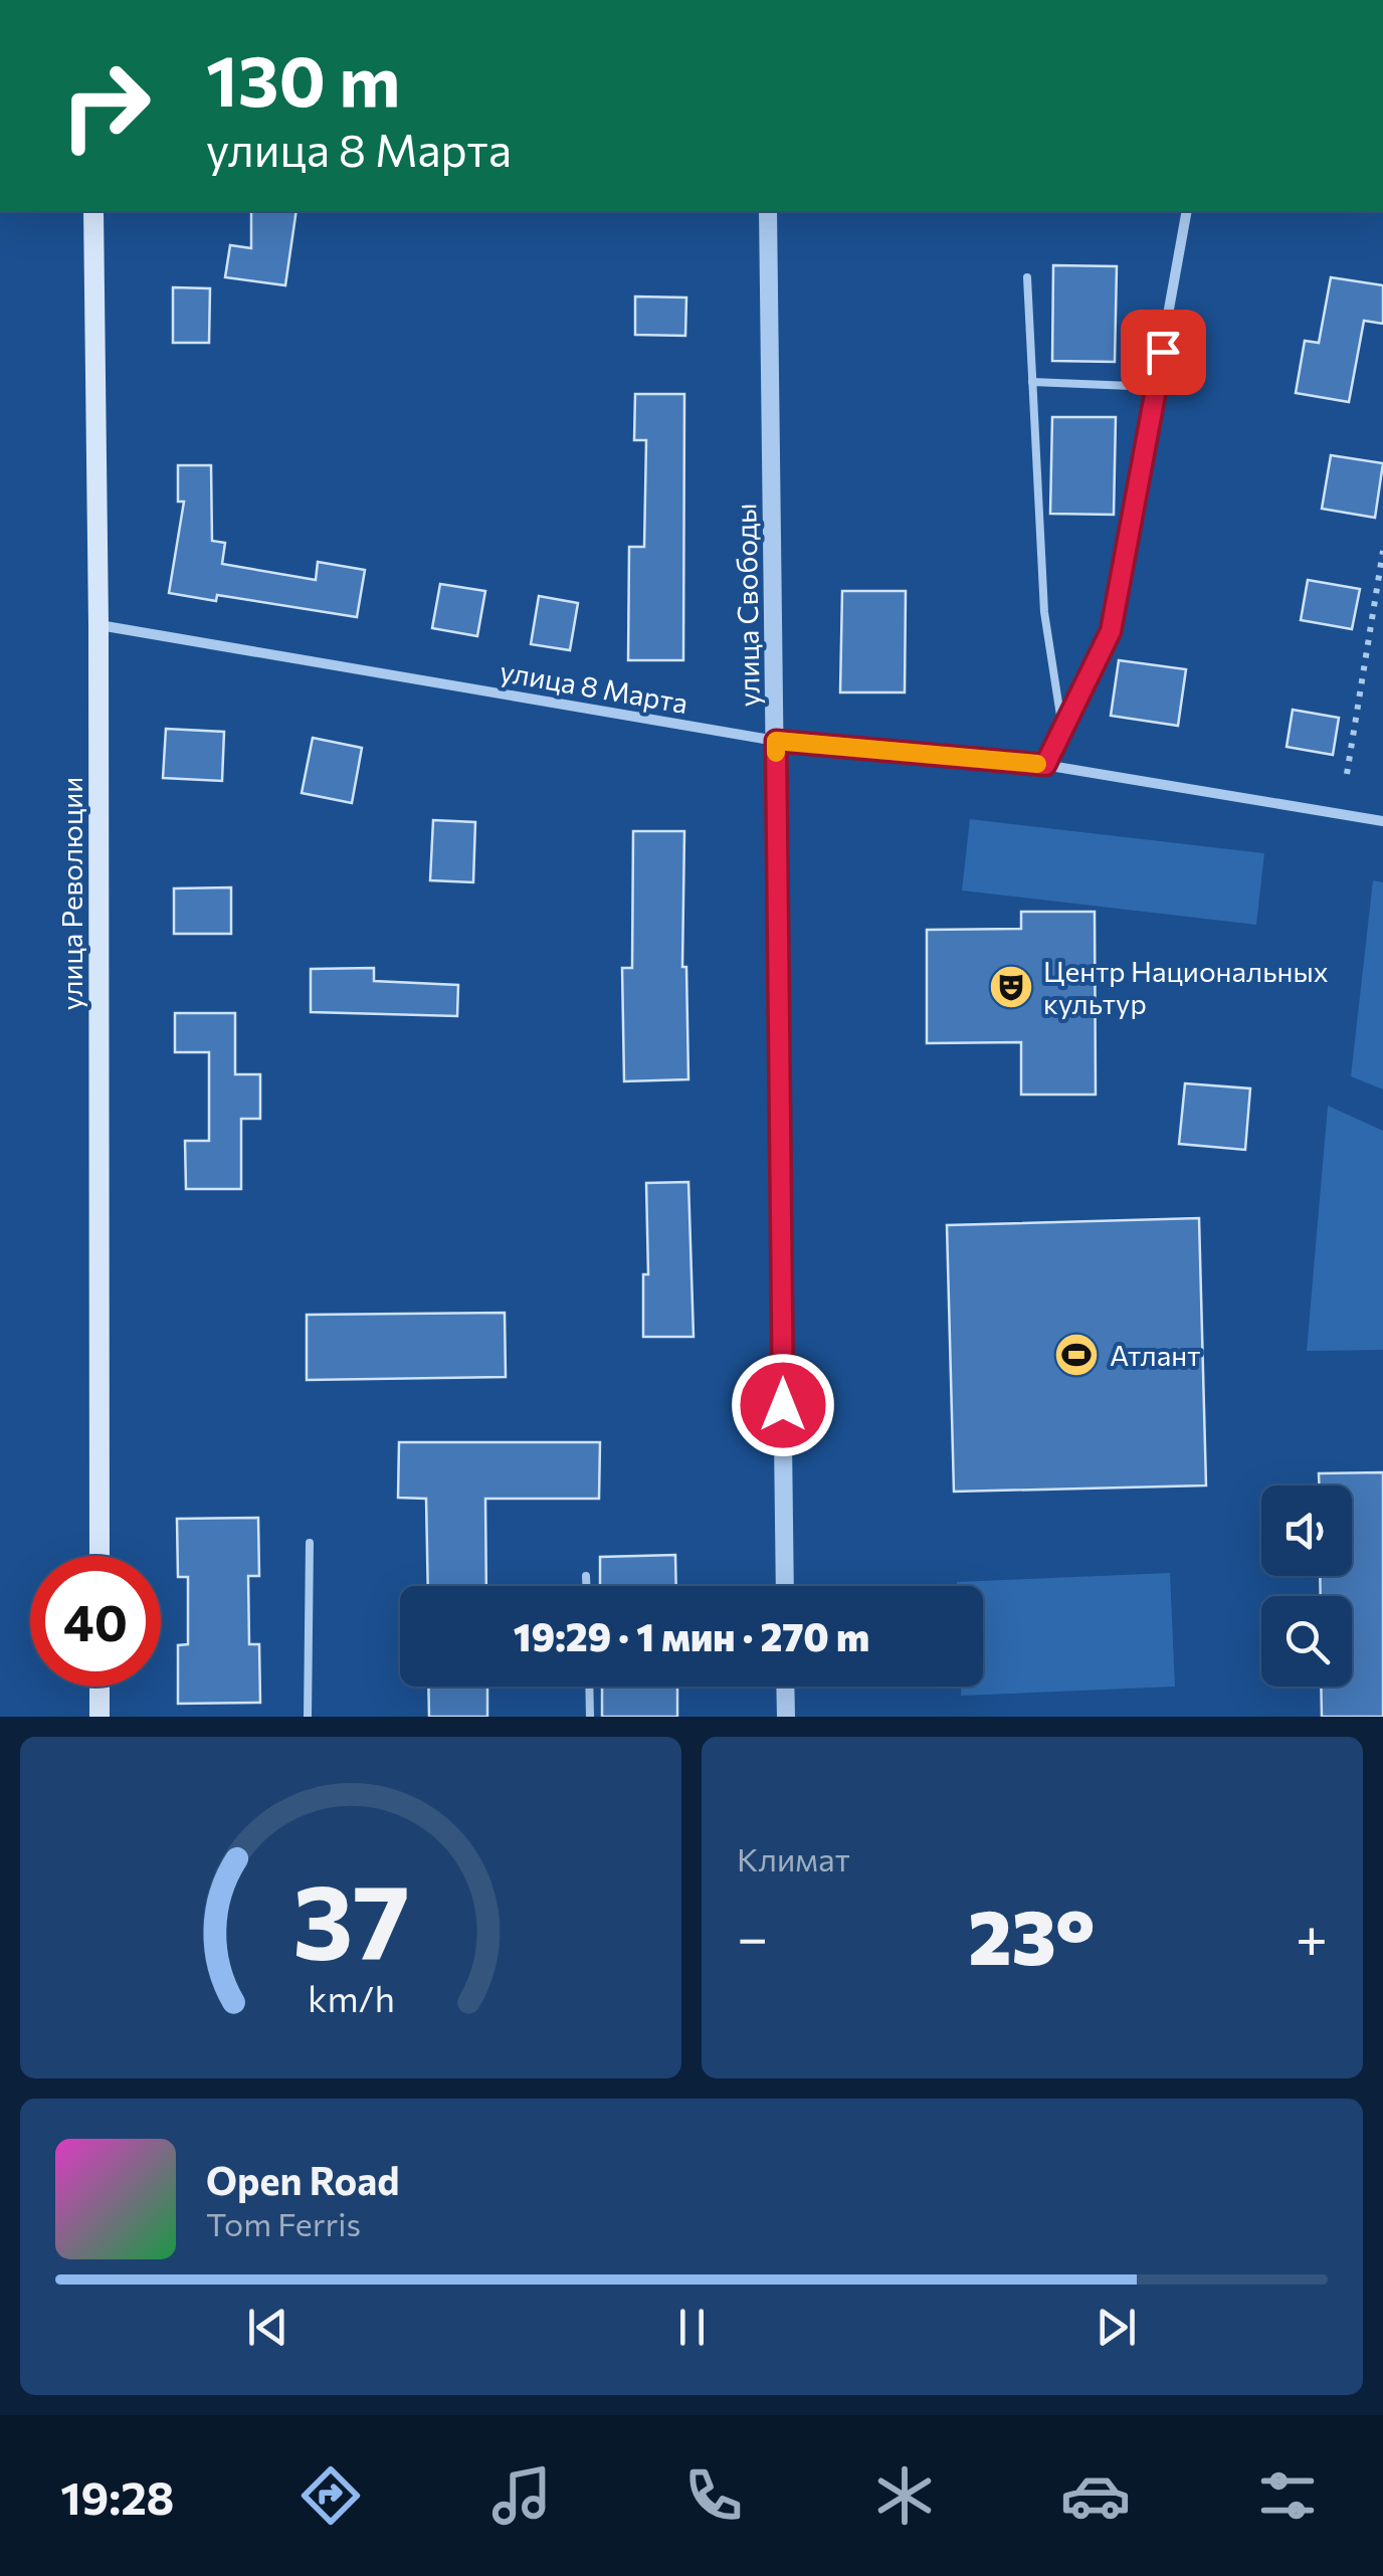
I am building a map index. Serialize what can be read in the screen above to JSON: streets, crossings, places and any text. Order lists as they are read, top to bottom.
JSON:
{
  "streets": {
    "main road": ["улица Революции"],
    "street": ["улица Свободы", "улица 8 Марта"]
  },
  "crossings": [
    ["улица Свободы", "улица 8 Марта"],
    ["улица 8 Марта", "улица Революции"]
  ],
  "places": {
    "theatre": ["Центр Национальных культур"],
    "sports": ["Атлант"]
  },
  "page": {
    "turn": ["130 m", "улица 8 Марта"],
    "limit": "40",
    "trip": "19:29 · 1 мин · 270 m",
    "tile": "Климат",
    "heat": ["−", "23°", "+"],
    "song": ["Open Road", "Tom Ferris"],
    "tabs": "19:28",
    "gauge": ["37", "km/h"]
  }
}
